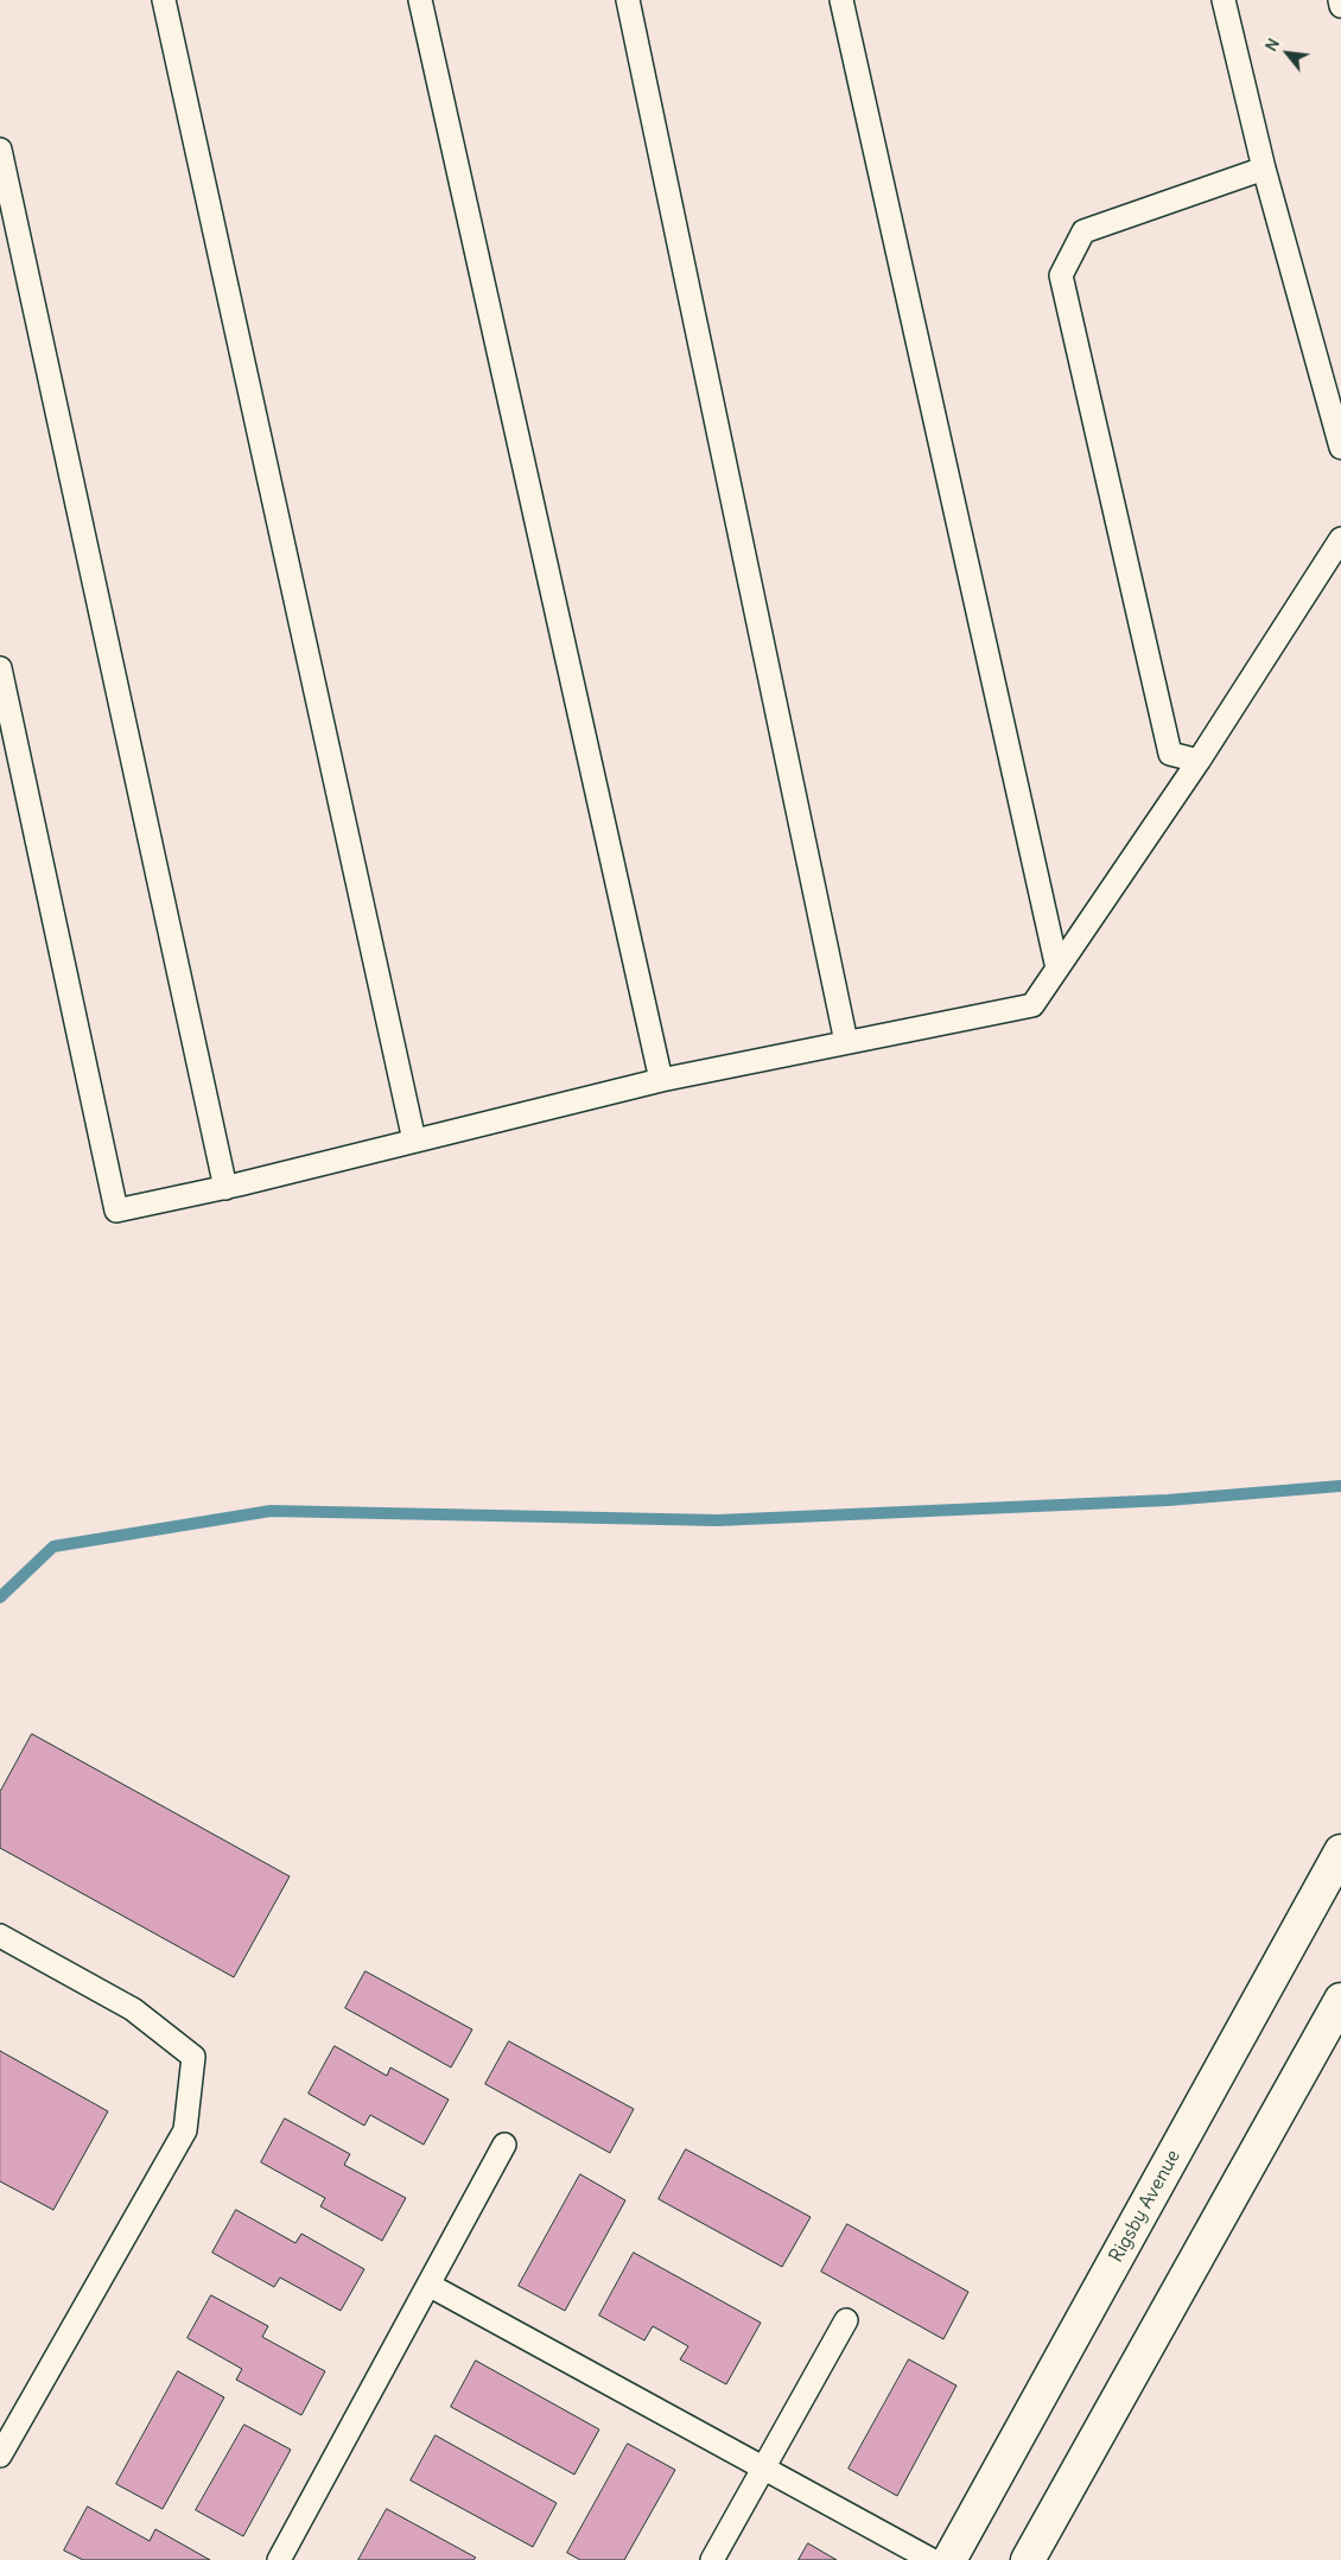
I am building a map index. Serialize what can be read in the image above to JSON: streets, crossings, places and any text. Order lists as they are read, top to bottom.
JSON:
{
  "streets": {
    "main road": ["Rigsby Avenue"]
  },
  "north": "top left"
}
